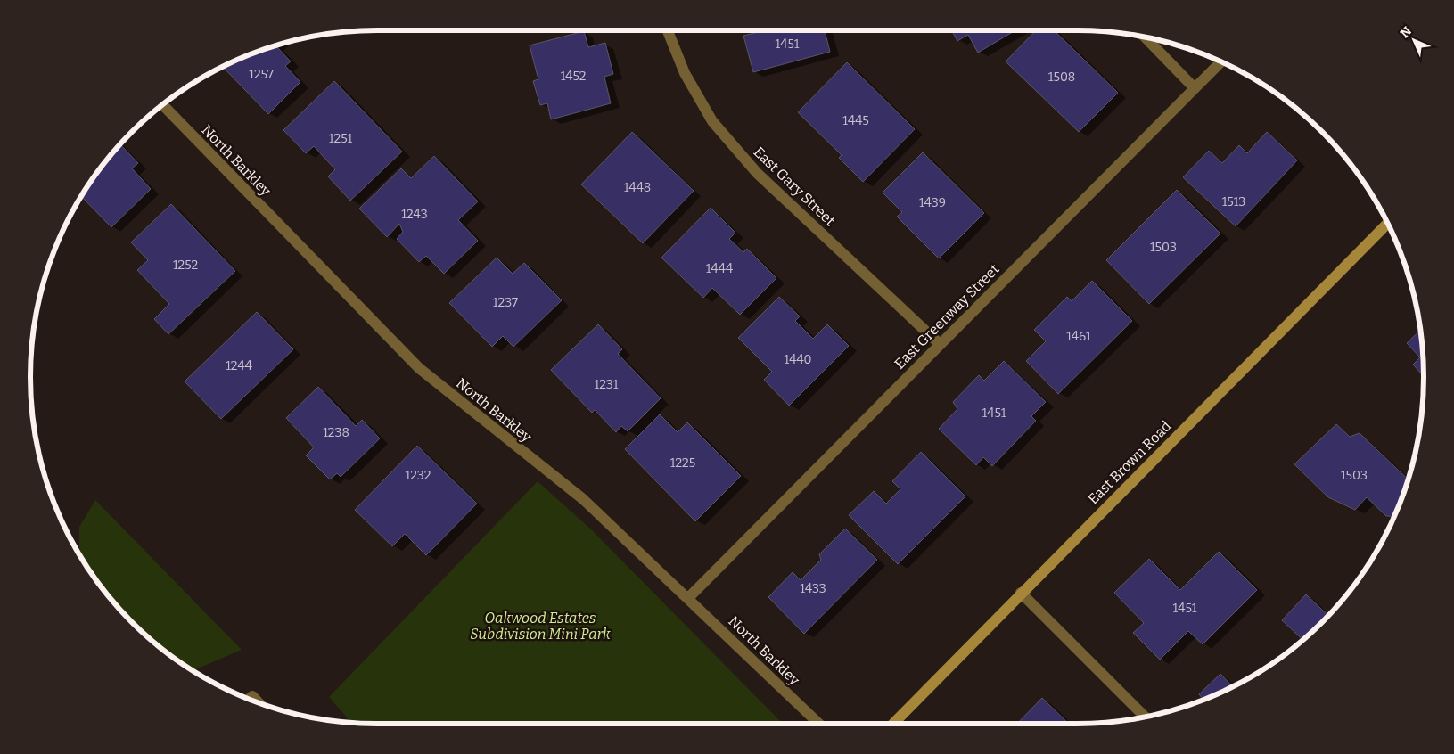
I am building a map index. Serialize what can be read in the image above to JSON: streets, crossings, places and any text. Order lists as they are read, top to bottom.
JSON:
{
  "streets": {
    "main road": ["East Brown Road"],
    "street": ["North Barkley", "East Gary Street", "East Greenway Street"]
  },
  "crossings": [
    ["North Barkley", "East Greenway Street"],
    ["East Gary Street", "East Greenway Street"]
  ],
  "parks": ["Oakwood Estates Subdivision Mini Park"],
  "house_numbers": [
    "1451",
    "1257",
    "1452",
    "1508",
    "1445",
    "1251",
    "1448",
    "1513",
    "1439",
    "1243",
    "1503",
    "1252",
    "1444",
    "1237",
    "1461",
    "1440",
    "1244",
    "1231",
    "1451",
    "1238",
    "1225",
    "1232",
    "1503",
    "1433",
    "1451"
  ],
  "north": "top left"
}
